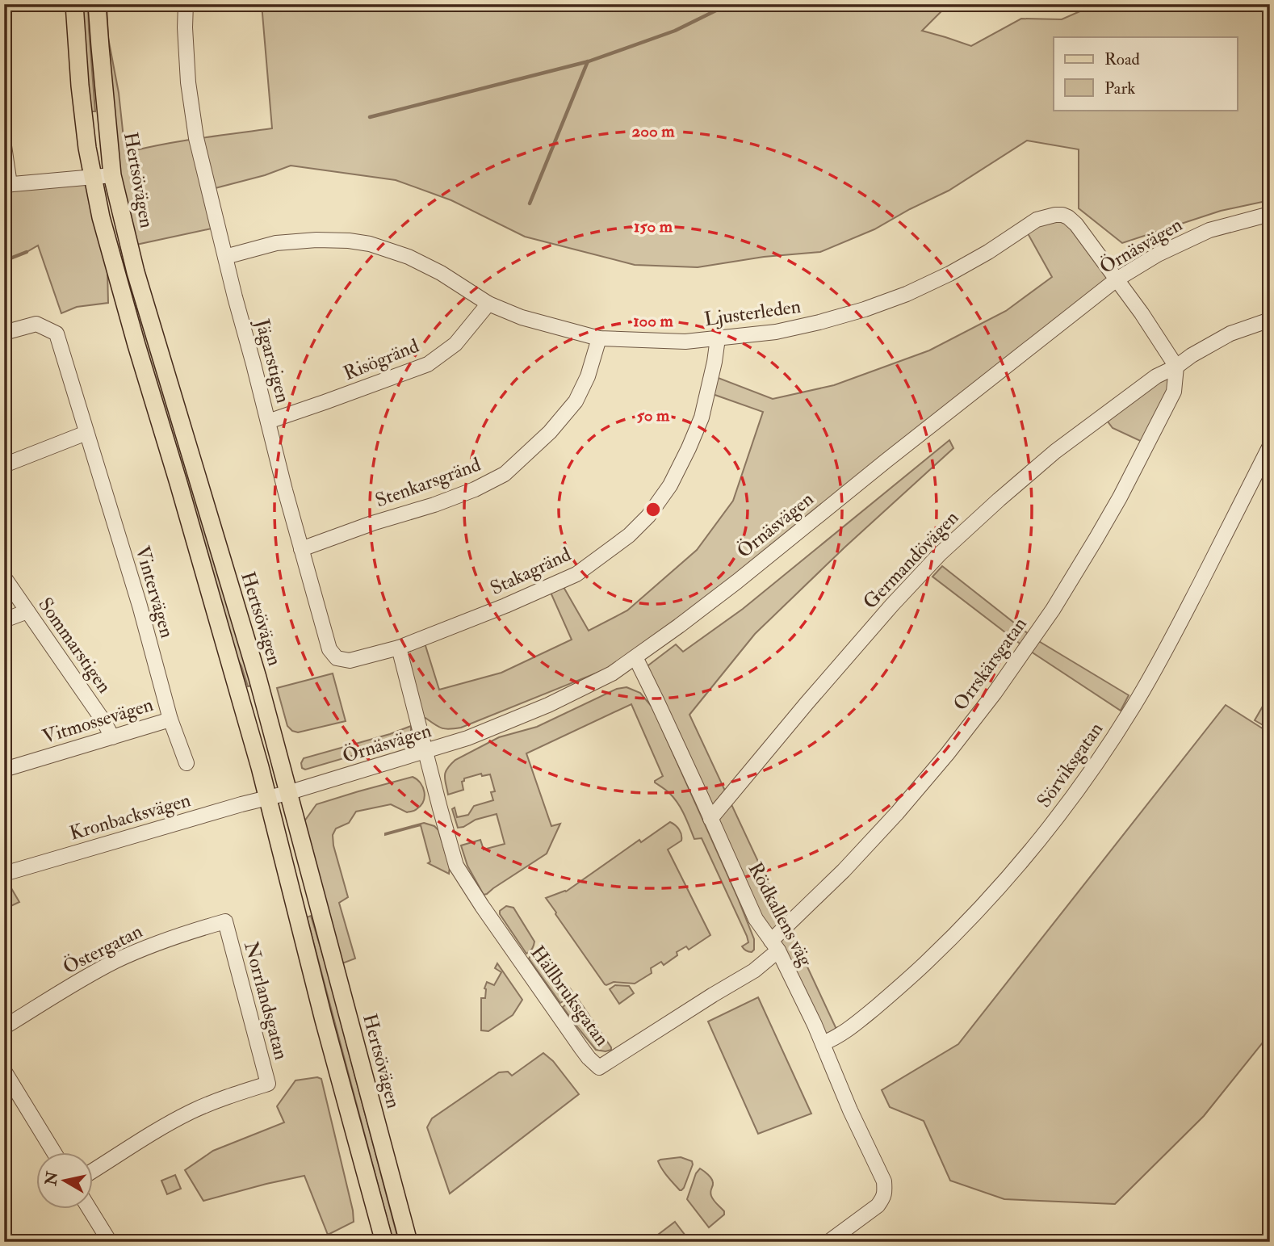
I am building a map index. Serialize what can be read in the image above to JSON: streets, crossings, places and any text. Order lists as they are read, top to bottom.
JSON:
{
  "streets": {
    "main road": ["Hertsövägen"],
    "street": [
      "Örnäsvägen",
      "Ljusterleden",
      "Risögränd",
      "Jägarstigen",
      "Stenkarsgränd",
      "Germandövägen",
      "Stakagränd",
      "Vintervägen",
      "Sommarstigen",
      "Orrskärsgatan",
      "Vitmossevägen",
      "Sörviksgatan",
      "Kronbacksvägen",
      "Rödkallens väg",
      "Östergatan",
      "Hällbruksgatan",
      "Norrlandsgatan"
    ]
  },
  "crossings": [
    ["Hertsövägen", "Örnäsvägen"],
    ["Örnäsvägen", "Ljusterleden"],
    ["Örnäsvägen", "Kronbacksvägen"],
    ["Örnäsvägen", "Rödkallens väg"],
    ["Örnäsvägen", "Hällbruksgatan"],
    ["Ljusterleden", "Risögränd"],
    ["Ljusterleden", "Jägarstigen"],
    ["Ljusterleden", "Stenkarsgränd"],
    ["Ljusterleden", "Stakagränd"],
    ["Risögränd", "Jägarstigen"],
    ["Jägarstigen", "Stenkarsgränd"],
    ["Jägarstigen", "Stakagränd"],
    ["Germandövägen", "Orrskärsgatan"],
    ["Germandövägen", "Rödkallens väg"],
    ["Vintervägen", "Vitmossevägen"],
    ["Sommarstigen", "Vitmossevägen"],
    ["Orrskärsgatan", "Rödkallens väg"],
    ["Orrskärsgatan", "Hällbruksgatan"],
    ["Sörviksgatan", "Rödkallens väg"],
    ["Rödkallens väg", "Hällbruksgatan"],
    ["Östergatan", "Norrlandsgatan"]
  ],
  "legend": ["Road", "Park"],
  "north": "left",
  "rings": [
    "200 m",
    "150 m",
    "100 m",
    "50 m"
  ]
}
